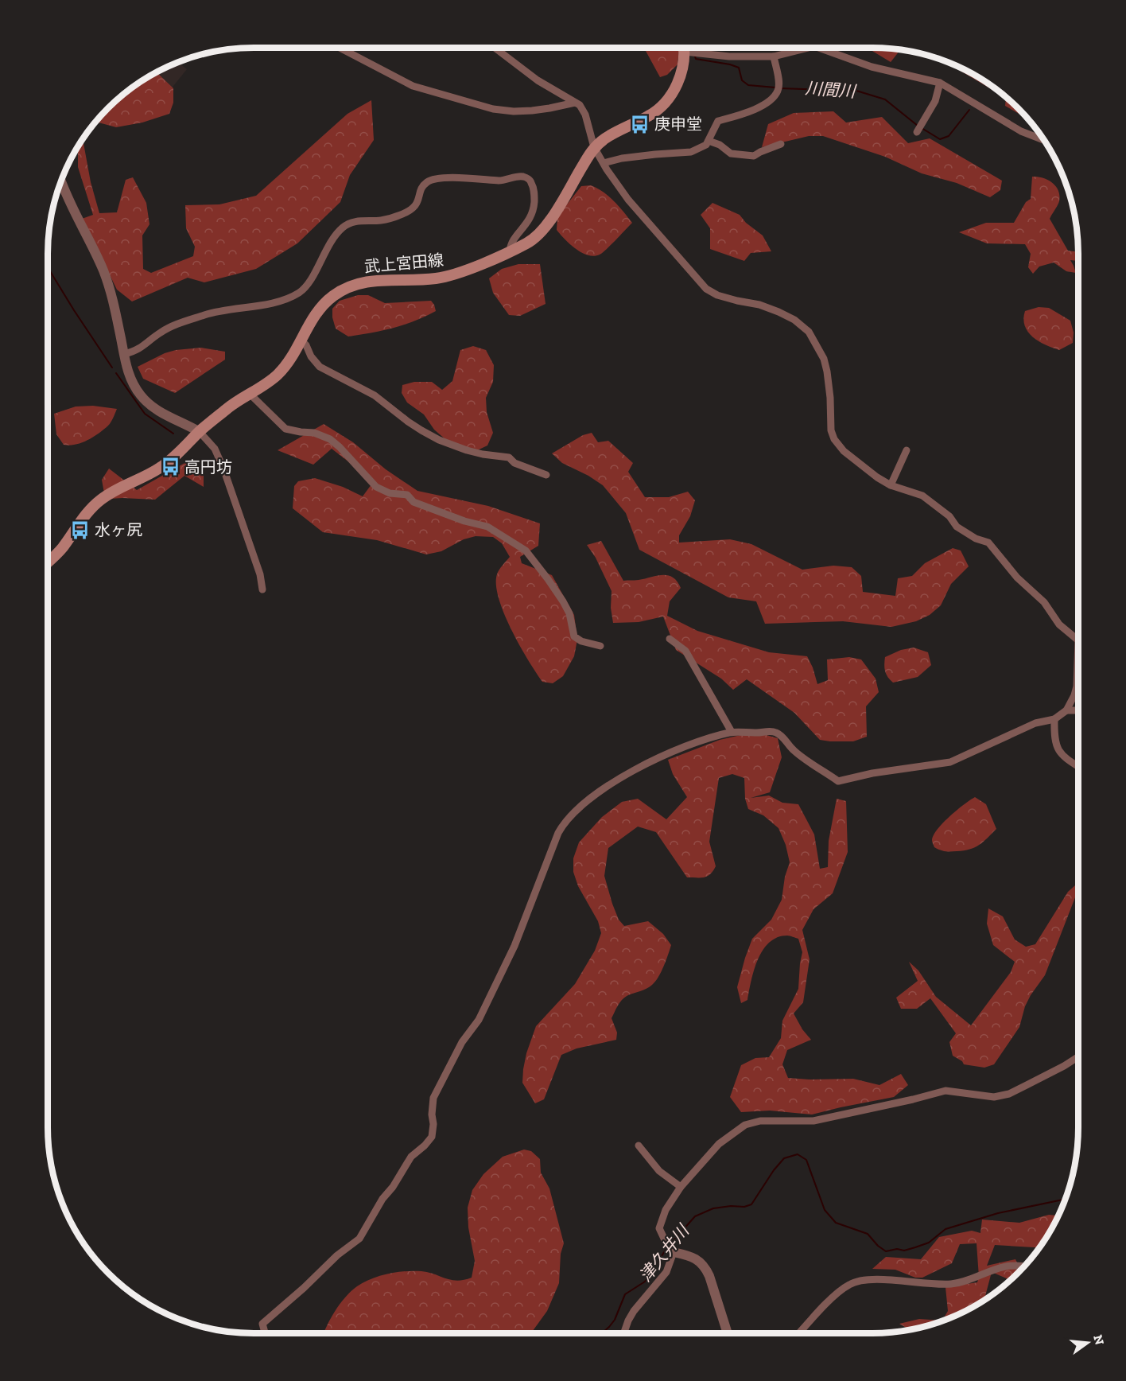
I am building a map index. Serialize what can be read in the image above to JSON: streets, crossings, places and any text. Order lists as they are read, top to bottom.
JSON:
{
  "streets": {
    "main road": ["武上宮田線"]
  },
  "water": ["川間川", "津久井川"],
  "places": {
    "bus stop": ["庚申堂", "高円坊", "水ヶ尻"]
  },
  "north": "right"
}
